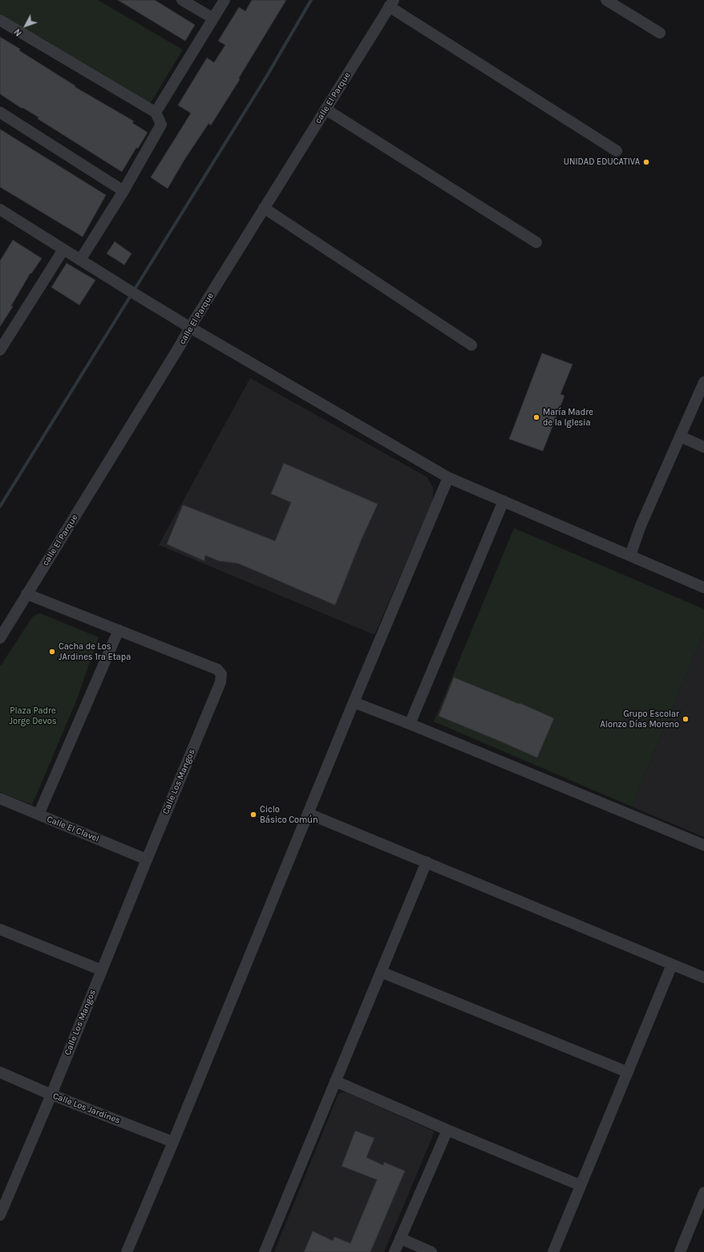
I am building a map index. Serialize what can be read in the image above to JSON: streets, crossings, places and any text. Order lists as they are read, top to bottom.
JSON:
{
  "streets": {
    "street": [
      "calle El Parque",
      "Calle Los Mangos",
      "Calle El Clavel",
      "Calle Los Jardines"
    ]
  },
  "crossings": [
    ["calle El Parque", "Calle Los Mangos"],
    ["Calle Los Mangos", "Calle El Clavel"],
    ["Calle Los Mangos", "Calle Los Jardines"]
  ],
  "parks": ["Plaza Padre Jorge Devos"],
  "places": [
    "UNIDAD EDUCATIVA",
    "María Madre de la Iglesia",
    "Cacha de Los JArdines 1ra Etapa",
    "Grupo Escolar Alonzo Días Moreno",
    "Ciclo Básico Común"
  ],
  "north": "bottom left"
}
